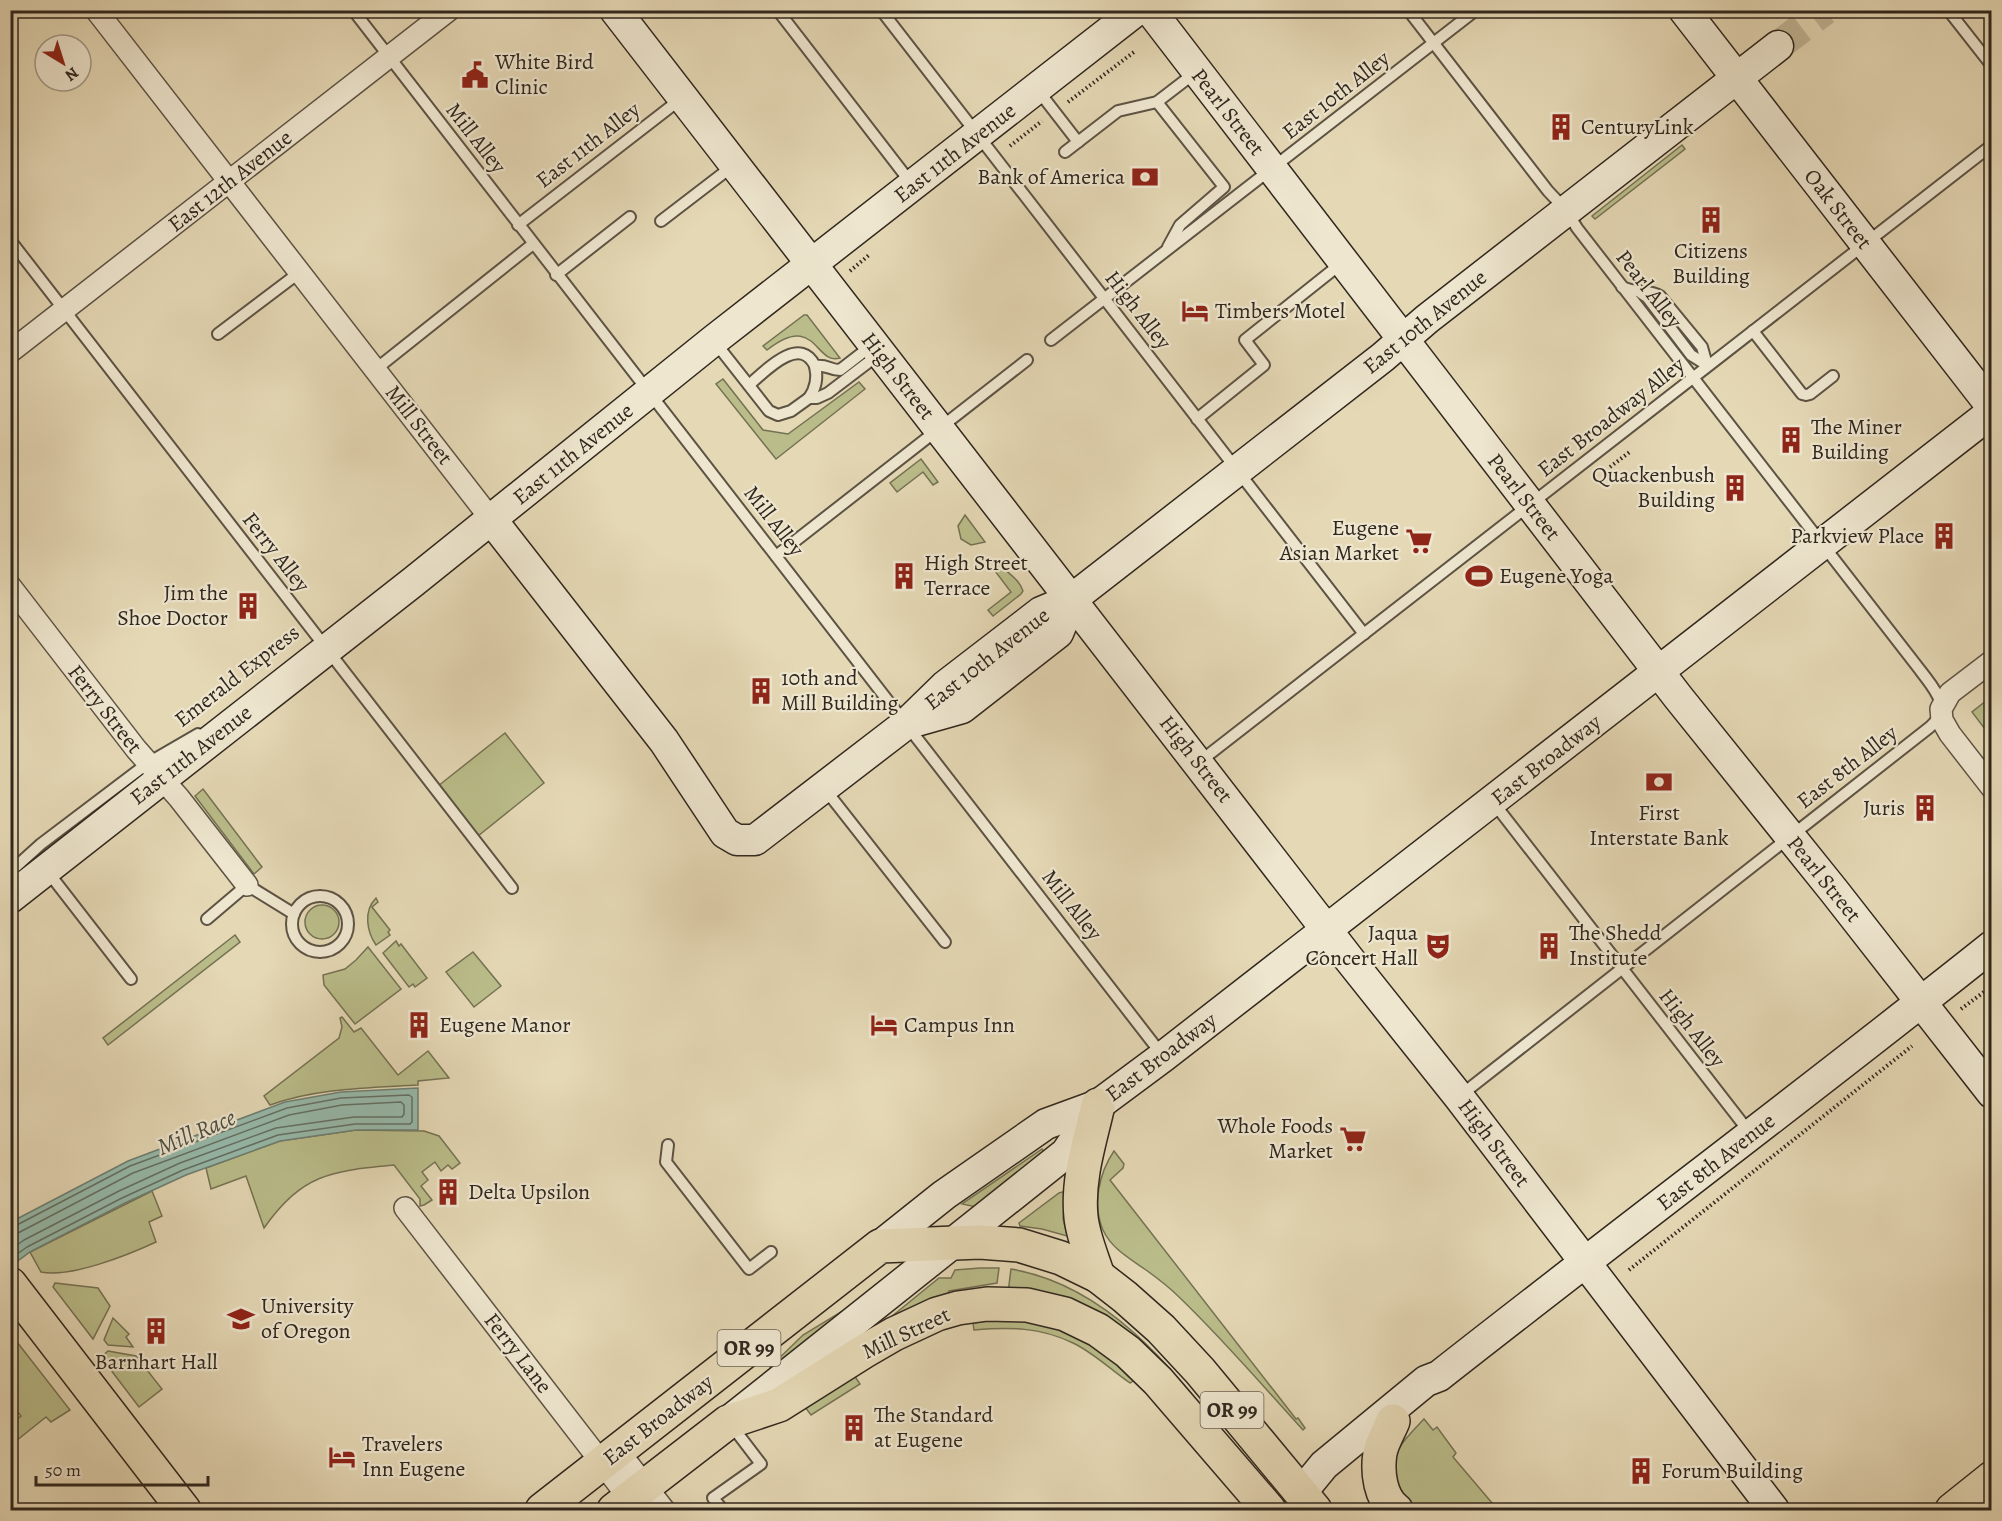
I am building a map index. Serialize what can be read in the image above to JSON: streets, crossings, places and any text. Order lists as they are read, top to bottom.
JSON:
{
  "streets": {
    "main road": [
      "Pearl Street",
      "East 11th Avenue",
      "Oak Street",
      "East 10th Avenue",
      "High Street",
      "Mill Street",
      "East Broadway",
      "East 8th Avenue",
      "OR 99"
    ],
    "street": ["East 12th Avenue", "Ferry Street", "Ferry Lane"],
    "lane": [
      "East 10th Alley",
      "Mill Alley",
      "East 11th Alley",
      "Pearl Alley",
      "High Alley",
      "East Broadway Alley",
      "Ferry Alley",
      "Emerald Express",
      "East 8th Alley"
    ]
  },
  "crossings": [
    ["East 10th Alley", "Pearl Street"],
    ["East 10th Alley", "Pearl Alley"],
    ["East 10th Alley", "High Alley"],
    ["Pearl Street", "East 10th Avenue"],
    ["Pearl Street", "East Broadway Alley"],
    ["Pearl Street", "East Broadway"],
    ["Pearl Street", "East 8th Alley"],
    ["Pearl Street", "East 8th Avenue"],
    ["Mill Alley", "East 11th Alley"],
    ["Mill Alley", "East 11th Avenue"],
    ["Mill Alley", "East 12th Avenue"],
    ["Mill Alley", "East 10th Avenue"],
    ["Mill Alley", "East Broadway"],
    ["East 11th Alley", "High Street"],
    ["East 11th Avenue", "High Alley"],
    ["East 11th Avenue", "High Street"],
    ["East 11th Avenue", "Mill Street"],
    ["East 11th Avenue", "Ferry Alley"],
    ["East 11th Avenue", "Emerald Express"],
    ["East 11th Avenue", "Ferry Street"],
    ["East 12th Avenue", "Mill Street"],
    ["East 12th Avenue", "Ferry Alley"],
    ["Oak Street", "East 10th Avenue"],
    ["Oak Street", "East Broadway Alley"],
    ["Pearl Alley", "East 10th Avenue"],
    ["Pearl Alley", "East Broadway Alley"],
    ["Pearl Alley", "East Broadway"],
    ["Pearl Alley", "East 8th Alley"],
    ["High Alley", "East 10th Avenue"],
    ["High Alley", "East Broadway Alley"],
    ["High Alley", "East Broadway"],
    ["High Alley", "East 8th Alley"],
    ["High Alley", "East 8th Avenue"],
    ["East 10th Avenue", "High Street"],
    ["East 10th Avenue", "Mill Street"],
    ["High Street", "East Broadway Alley"],
    ["High Street", "East Broadway"],
    ["High Street", "East 8th Alley"],
    ["High Street", "East 8th Avenue"],
    ["Mill Street", "East Broadway"],
    ["Emerald Express", "Ferry Street"],
    ["East Broadway", "OR 99"],
    ["East Broadway", "Ferry Lane"],
    ["East 8th Avenue", "OR 99"]
  ],
  "water": ["Mill Race"],
  "places": {
    "public building": ["White Bird Clinic"],
    "building": [
      "CenturyLink",
      "Citizens Building",
      "The Miner Building",
      "Quackenbush Building",
      "Parkview Place",
      "High Street Terrace",
      "Jim the Shoe Doctor",
      "10th and Mill Building",
      "Juris",
      "The Shedd Institute",
      "Eugene Manor",
      "Delta Upsilon",
      "Barnhart Hall",
      "The Standard at Eugene",
      "Forum Building"
    ],
    "bank": ["Bank of America", "First Interstate Bank"],
    "hotel": ["Timbers Motel", "Campus Inn", "Travelers Inn Eugene"],
    "supermarket": ["Eugene Asian Market", "Whole Foods Market"],
    "sports": ["Eugene Yoga"],
    "theatre": ["Jaqua Concert Hall"],
    "school or university": ["University of Oregon"]
  },
  "scale_bar": "50 m",
  "north": "bottom right"
}
